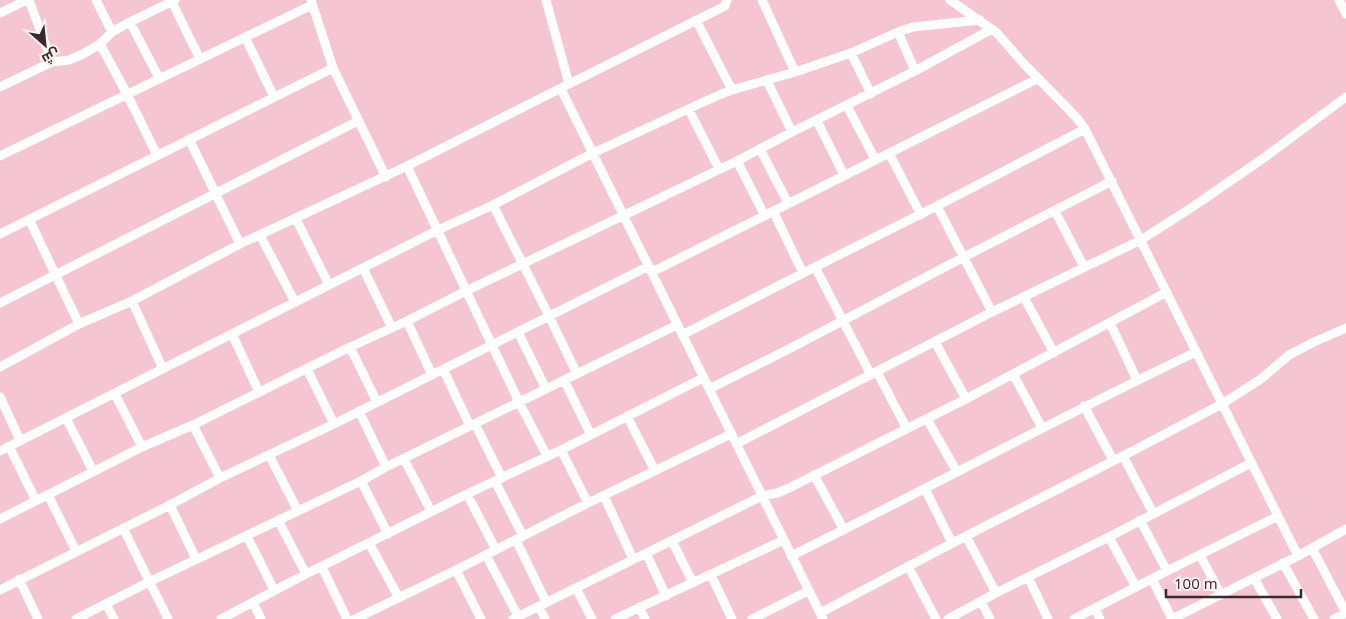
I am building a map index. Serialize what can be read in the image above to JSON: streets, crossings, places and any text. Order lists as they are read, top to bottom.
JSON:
{
  "scale_bar": "100 m",
  "north": "bottom right"
}
